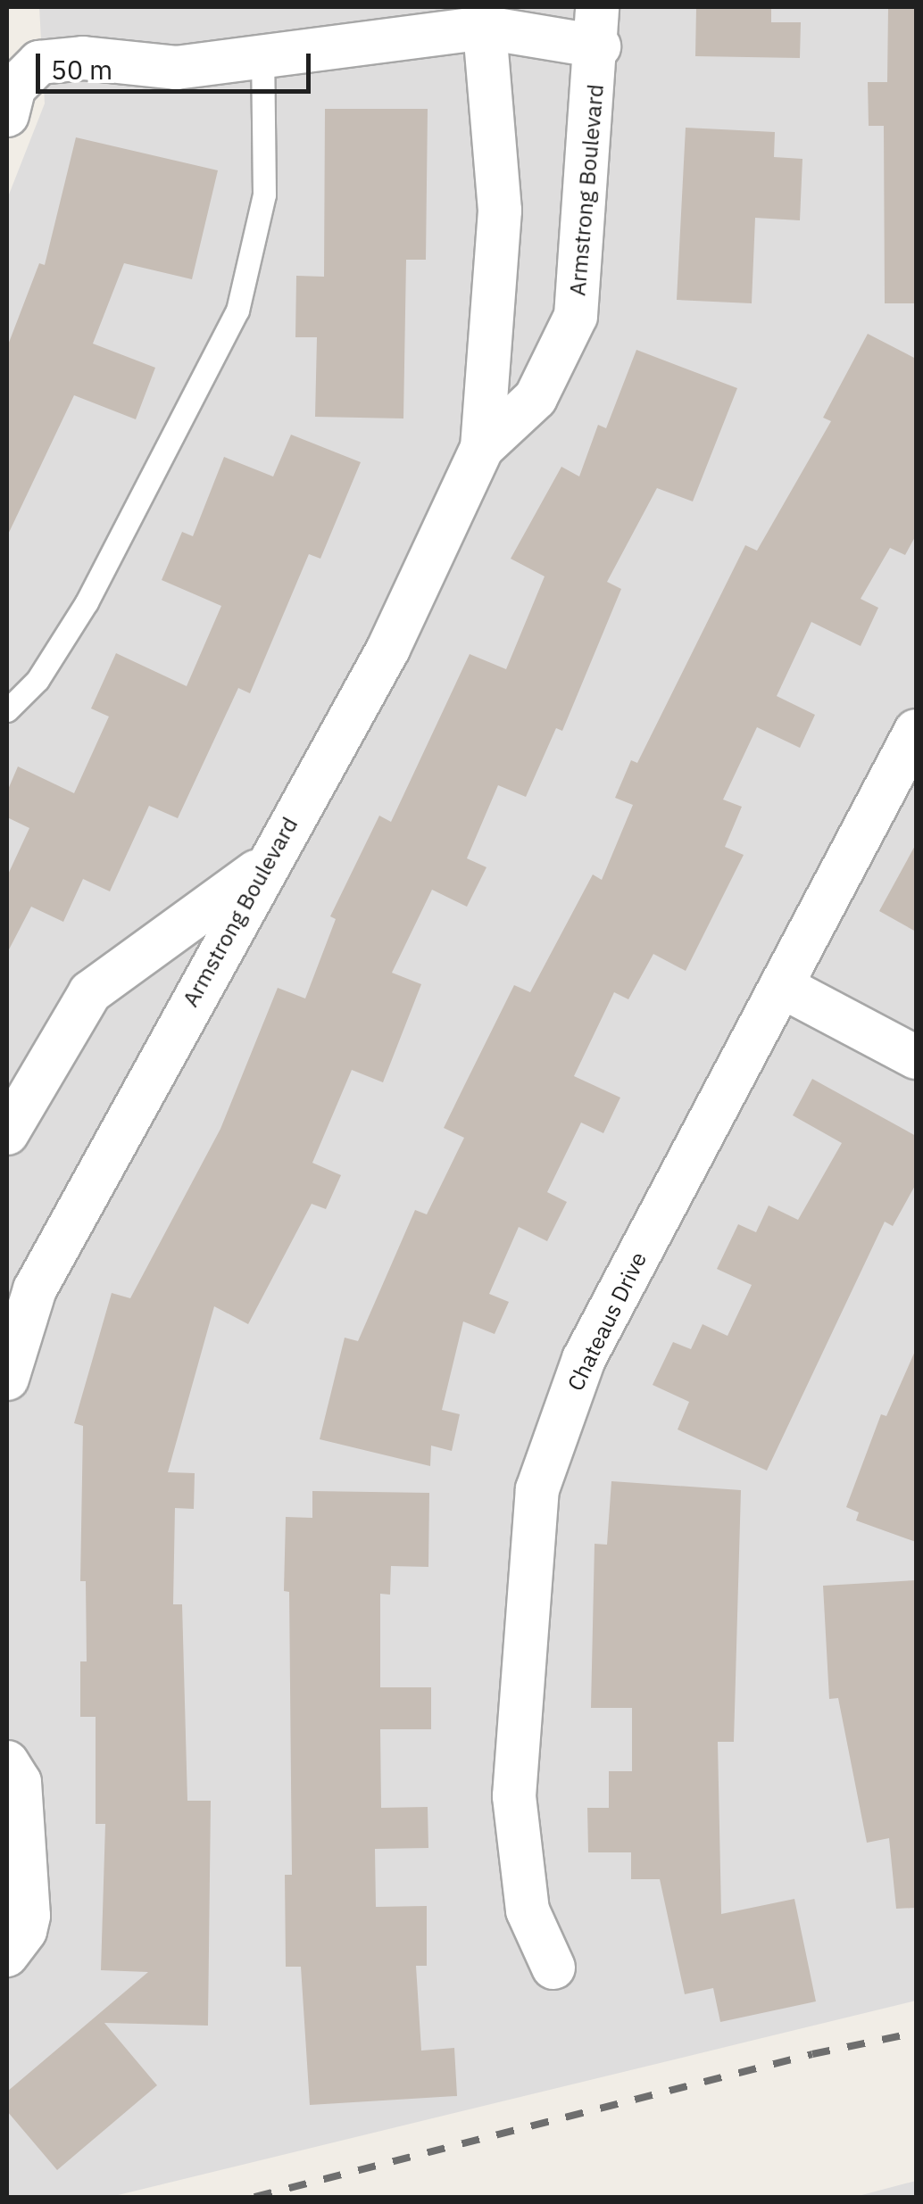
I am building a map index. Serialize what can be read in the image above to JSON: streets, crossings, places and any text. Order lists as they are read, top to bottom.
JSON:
{
  "streets": {
    "street": ["Armstrong Boulevard", "Chateaus Drive"]
  },
  "scale_bar": "50 m"
}
